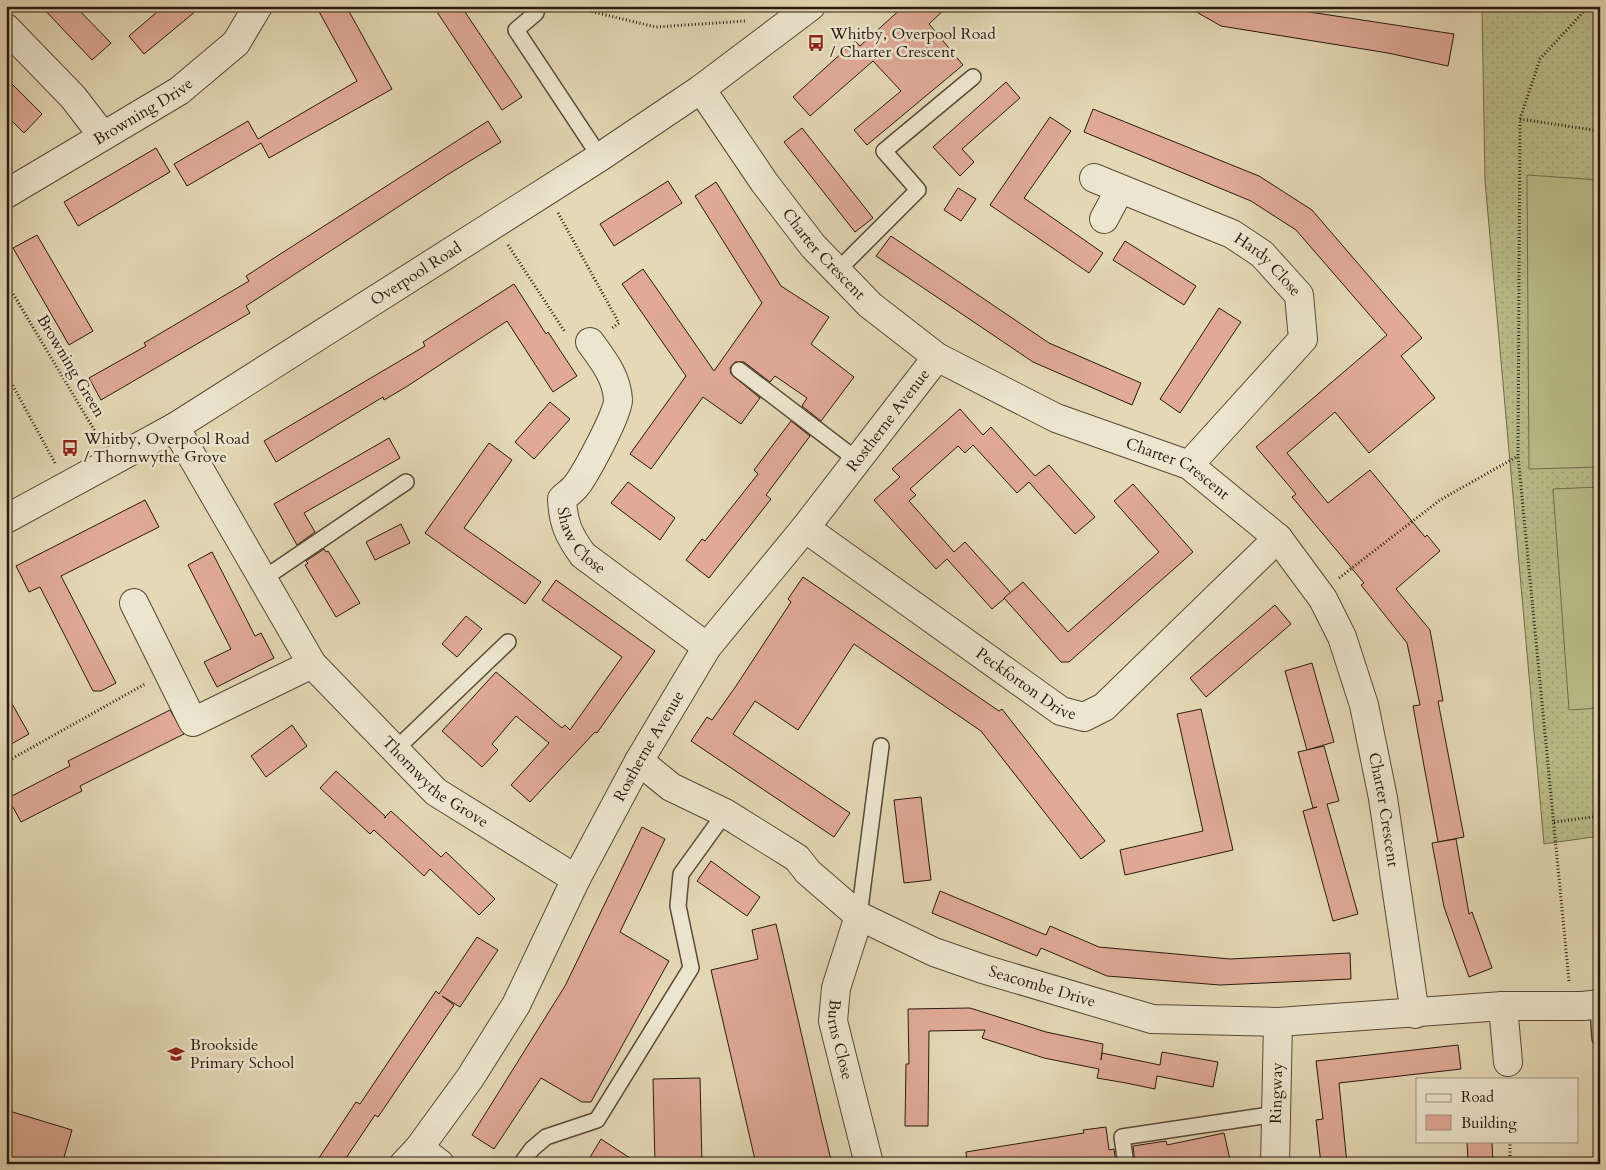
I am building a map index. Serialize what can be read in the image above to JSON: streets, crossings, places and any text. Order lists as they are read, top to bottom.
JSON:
{
  "streets": {
    "street": [
      "Browning Drive",
      "Charter Crescent",
      "Hardy Close",
      "Overpool Road",
      "Rostherne Avenue",
      "Shaw Close",
      "Peckforton Drive",
      "Thornwythe Grove",
      "Seacombe Drive",
      "Burns Close",
      "Ringway"
    ],
    "path": ["Browning Green"]
  },
  "crossings": [
    ["Charter Crescent", "Hardy Close"],
    ["Charter Crescent", "Overpool Road"],
    ["Charter Crescent", "Rostherne Avenue"],
    ["Charter Crescent", "Peckforton Drive"],
    ["Charter Crescent", "Seacombe Drive"],
    ["Overpool Road", "Browning Green"],
    ["Overpool Road", "Thornwythe Grove"],
    ["Rostherne Avenue", "Shaw Close"],
    ["Rostherne Avenue", "Peckforton Drive"],
    ["Rostherne Avenue", "Thornwythe Grove"],
    ["Rostherne Avenue", "Seacombe Drive"],
    ["Seacombe Drive", "Burns Close"],
    ["Seacombe Drive", "Ringway"]
  ],
  "places": {
    "bus stop": ["Whitby, Overpool Road / Charter Crescent", "Whitby, Overpool Road / Thornwythe Grove"],
    "school or university": ["Brookside Primary School"]
  },
  "legend": ["Road", "Building"]
}
